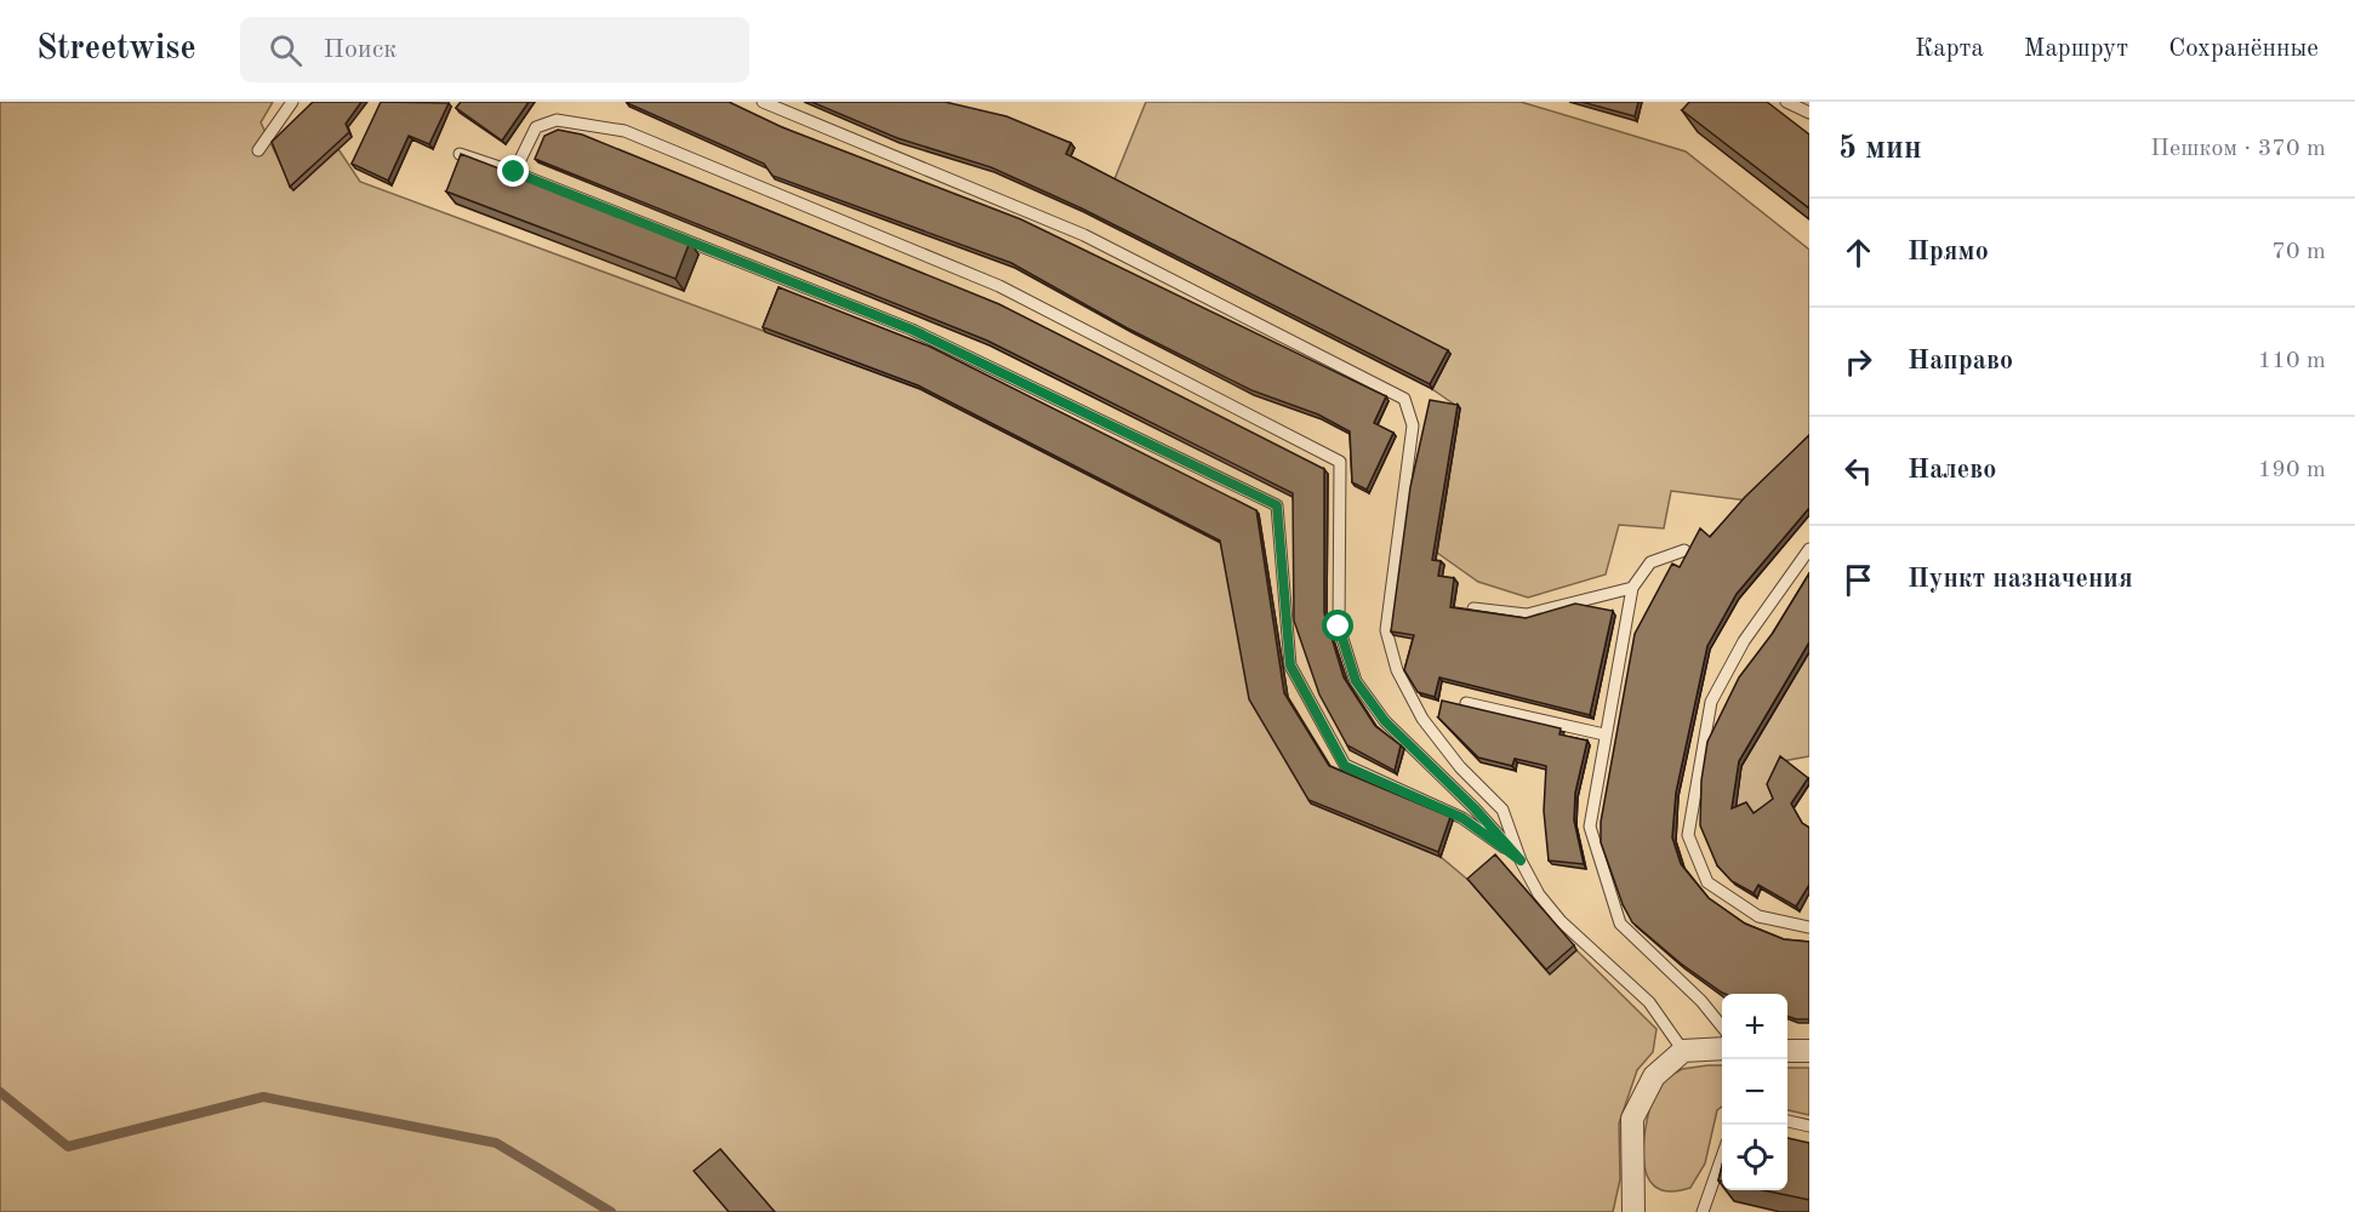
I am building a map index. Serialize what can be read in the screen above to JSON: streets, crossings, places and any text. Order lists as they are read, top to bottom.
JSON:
{
  "page": {
    "header": "Streetwise",
    "search": "Поиск",
    "nav": ["Карта", "Маршрут", "Сохранённые"],
    "heading": ["5 мин", "Пешком · 370 m"],
    "list": [
      ["Прямо", "70 m"],
      ["Направо", "110 m"],
      ["Налево", "190 m"],
      "Пункт назначения"
    ],
    "map_buttons": ["+", "−"]
  }
}
